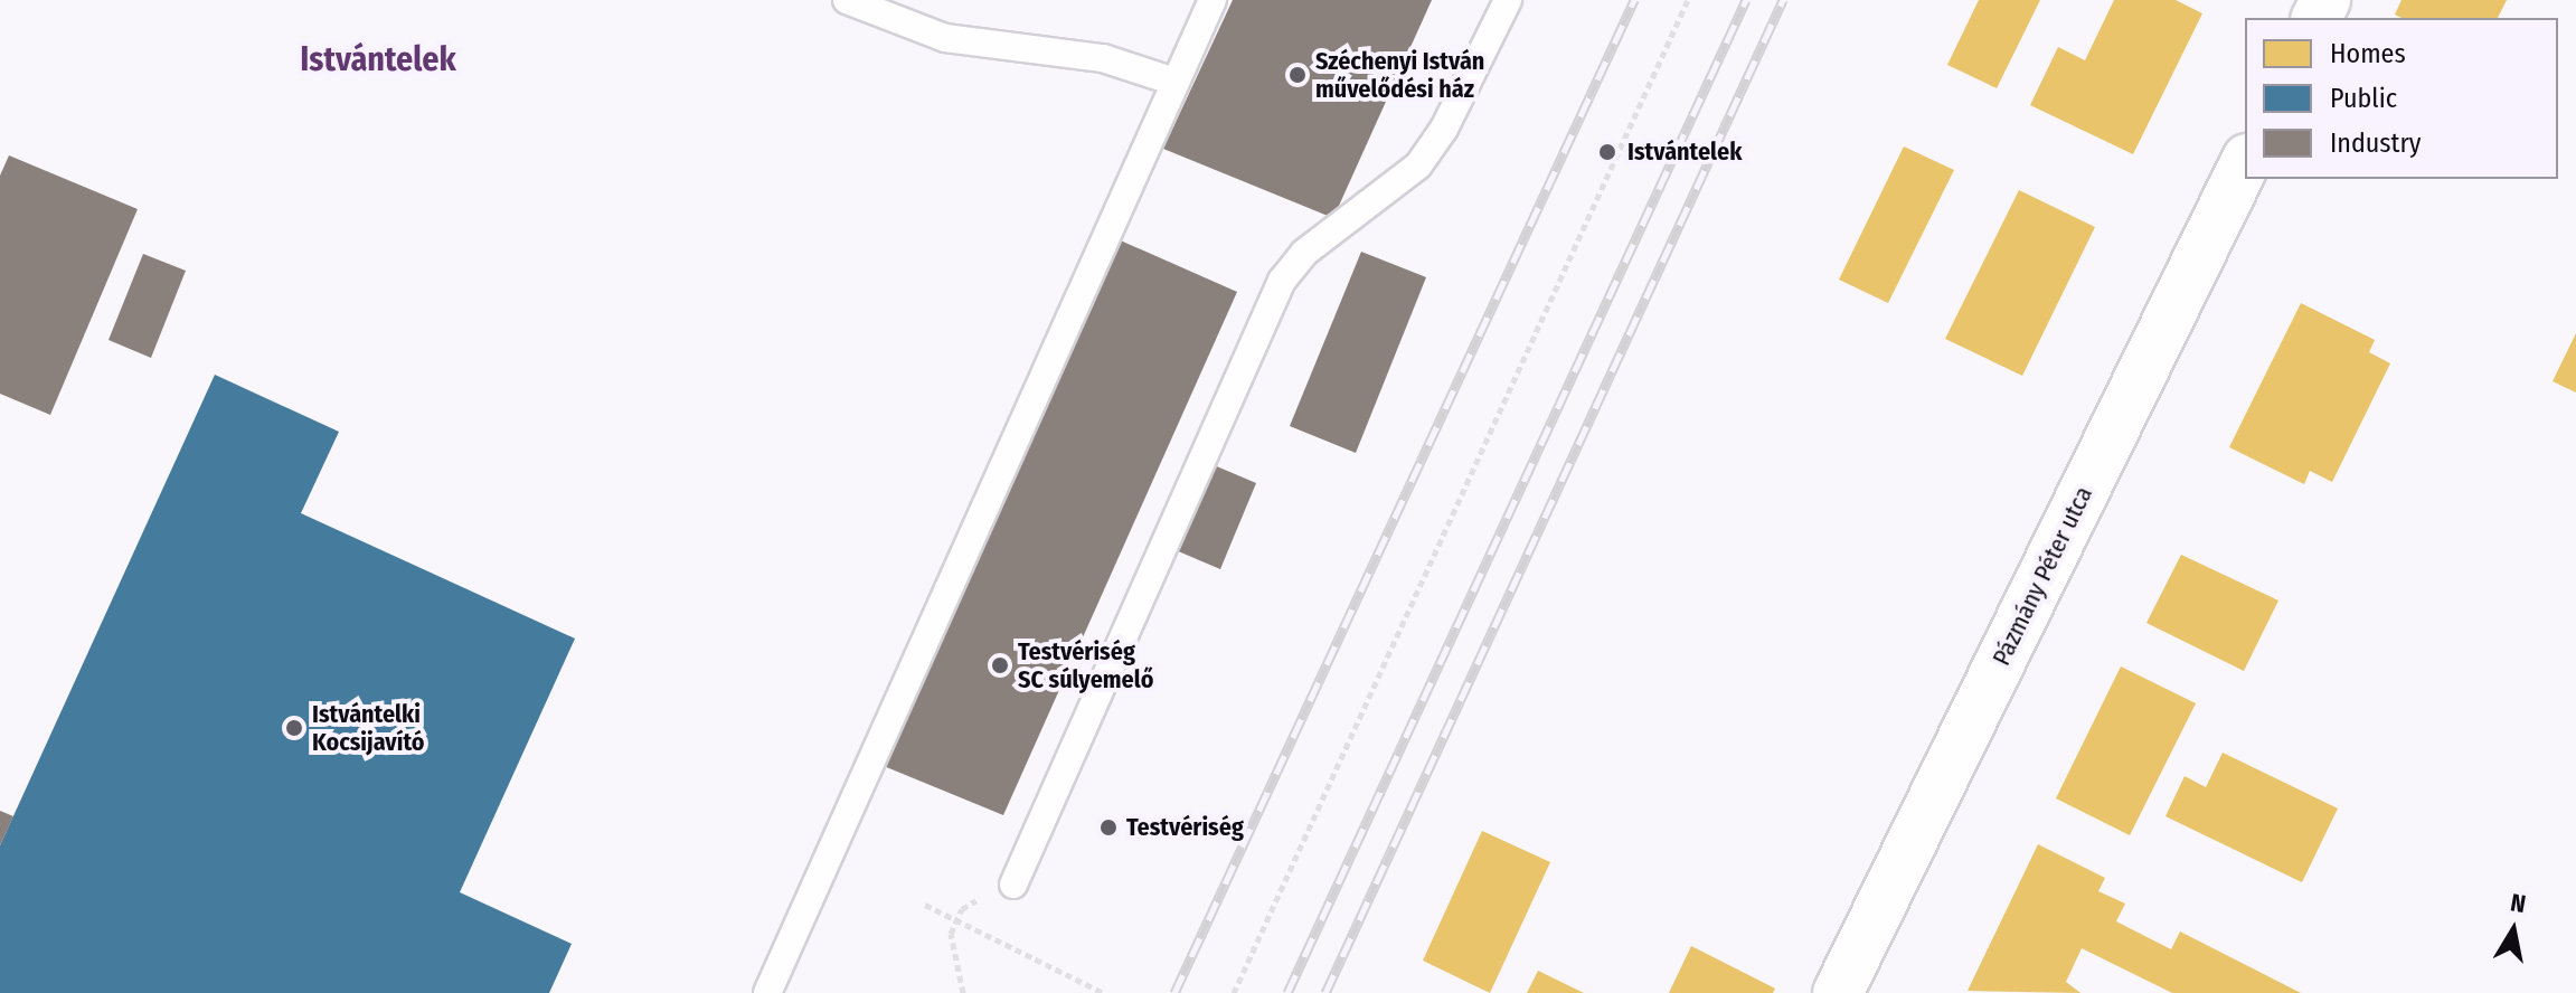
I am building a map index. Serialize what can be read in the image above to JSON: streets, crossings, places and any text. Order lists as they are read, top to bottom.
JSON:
{
  "streets": {
    "street": ["Pázmány Péter utca"]
  },
  "districts": ["Istvántelek"],
  "places": [
    "Széchenyi István művelődési ház",
    "Istvántelek",
    "Testvériség SC súlyemelő",
    "Istvántelki Kocsijavító",
    "Testvériség"
  ],
  "legend": ["Homes", "Public", "Industry"],
  "north": "top"
}
